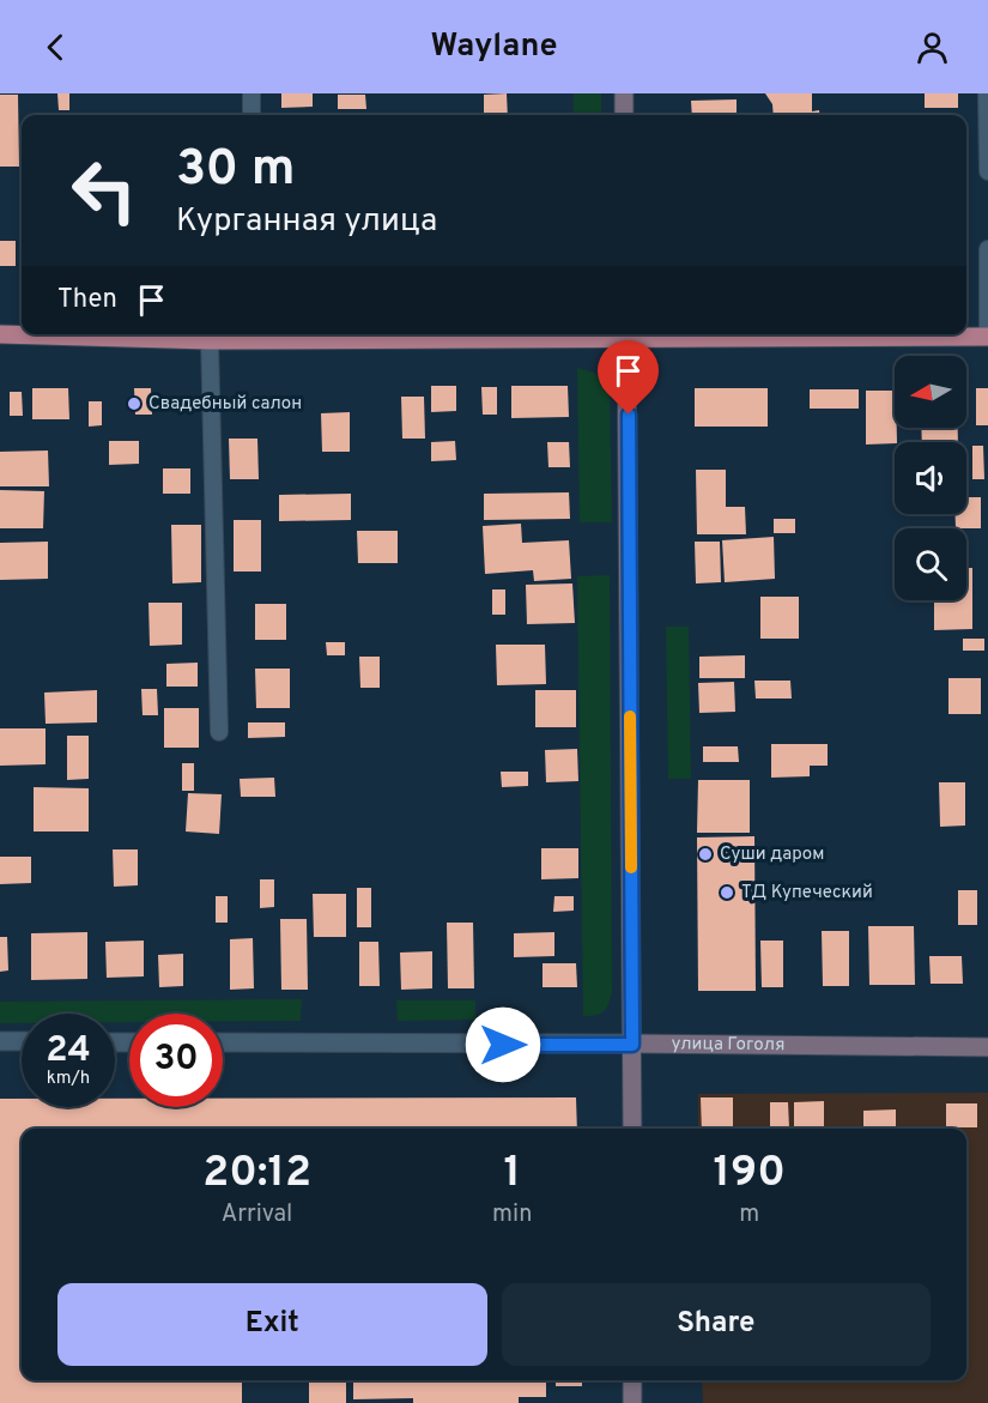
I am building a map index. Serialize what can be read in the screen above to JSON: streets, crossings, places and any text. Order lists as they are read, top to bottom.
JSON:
{
  "streets": {
    "street": ["улица Гоголя"]
  },
  "places": ["Свадебный салон", "Суши даром", "ТД Купеческий"],
  "north": "left",
  "page": {
    "header": "Waylane",
    "turn": ["30 m", "Курганная улица"],
    "then": "Then",
    "speed": "24 km/h",
    "limit": "30",
    "eta": [
      "20:12",
      "Arrival",
      "1",
      "min",
      "190",
      "m"
    ],
    "buttons": ["Exit", "Share"]
  }
}
